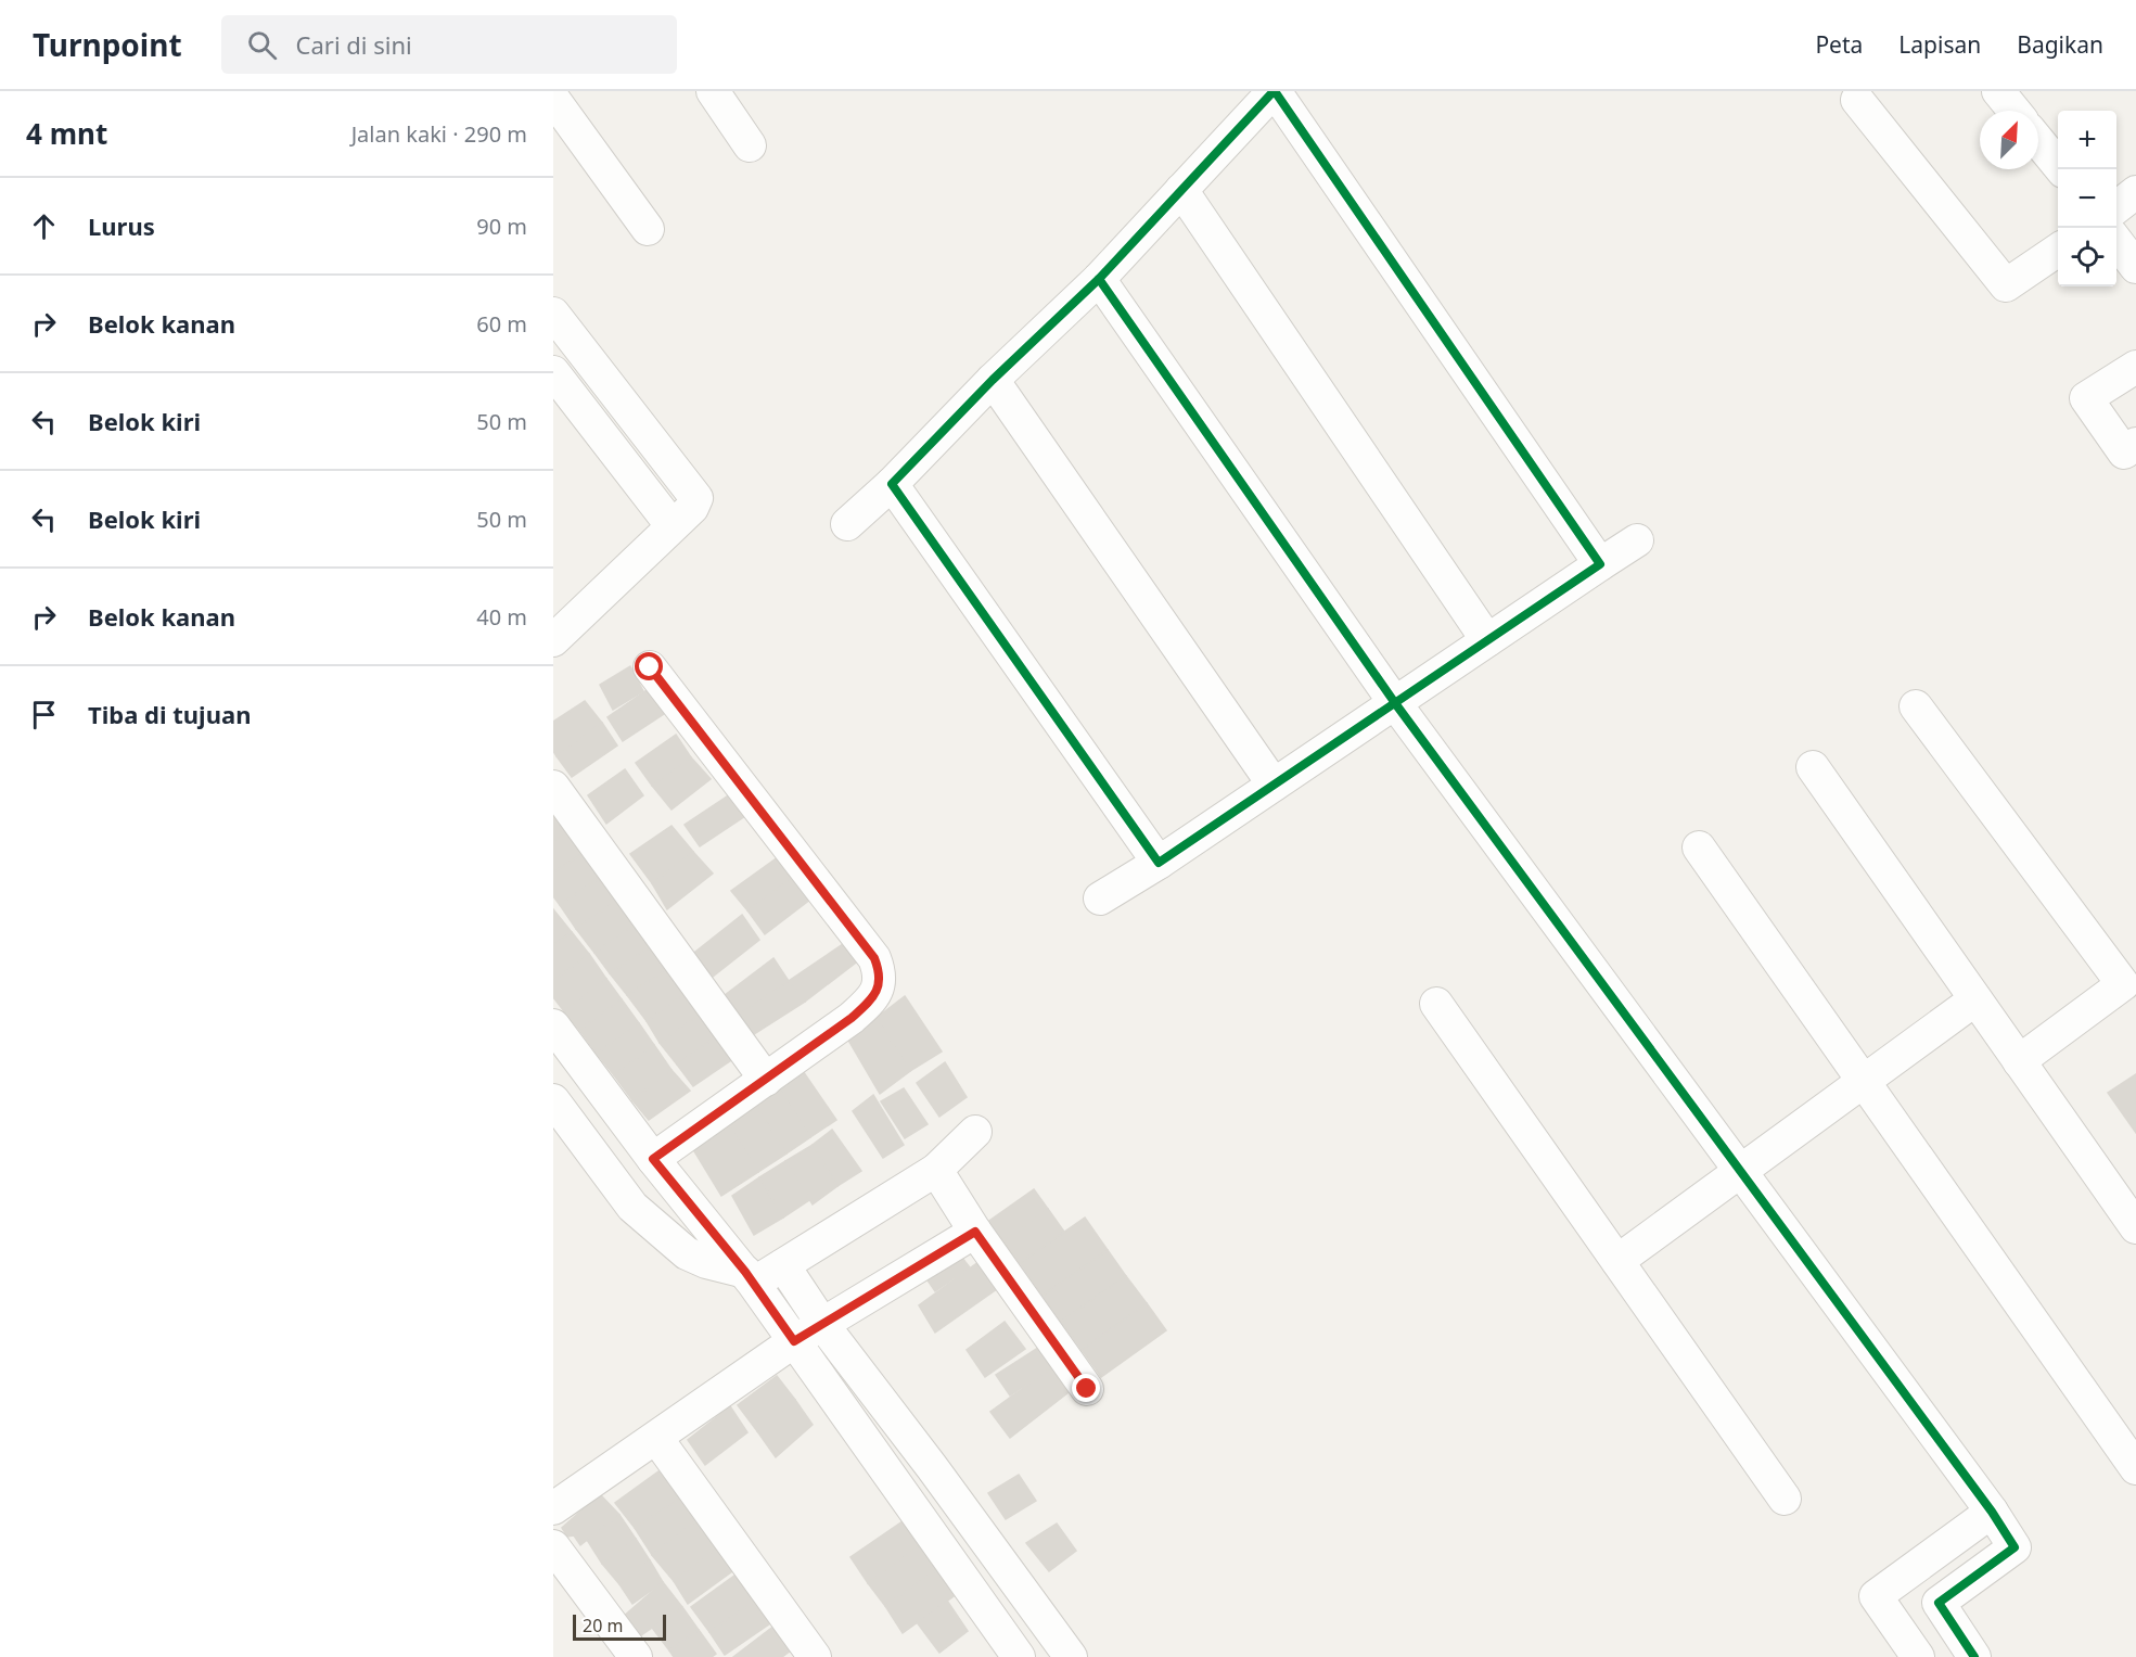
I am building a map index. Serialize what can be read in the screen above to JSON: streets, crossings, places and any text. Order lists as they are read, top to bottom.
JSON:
{
  "scale_bar": "20 m",
  "north": "top right",
  "page": {
    "header": "Turnpoint",
    "search": "Cari di sini",
    "nav": ["Peta", "Lapisan", "Bagikan"],
    "heading": ["4 mnt", "Jalan kaki · 290 m"],
    "map_buttons": ["+", "−"],
    "list": [
      ["Lurus", "90 m"],
      ["Belok kanan", "60 m"],
      ["Belok kiri", "50 m"],
      ["Belok kiri", "50 m"],
      ["Belok kanan", "40 m"],
      "Tiba di tujuan"
    ],
    "scale": "20 m"
  }
}
